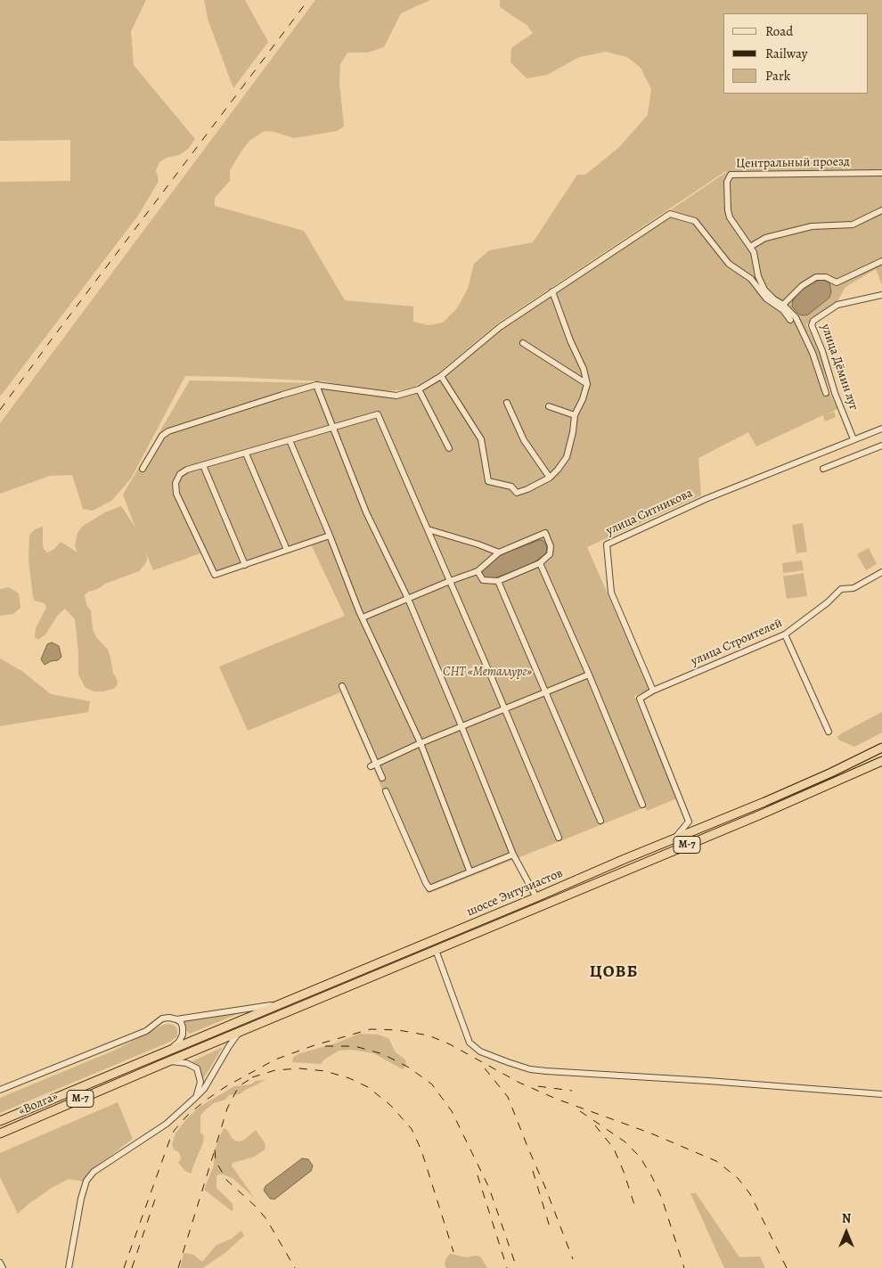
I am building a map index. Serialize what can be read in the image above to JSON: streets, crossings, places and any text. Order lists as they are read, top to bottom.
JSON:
{
  "streets": {
    "highway": ["М-7", "шоссе Энтузиастов", "«Волга»"],
    "street": [
      "Центральный проезд",
      "улица Дёмин луг",
      "улица Ситникова",
      "улица Строителей"
    ]
  },
  "crossings": [
    ["улица Дёмин луг", "улица Ситникова"],
    ["улица Ситникова", "улица Строителей"],
    ["улица Строителей", "шоссе Энтузиастов"],
    ["шоссе Энтузиастов", "«Волга»"]
  ],
  "districts": ["ЦОВБ"],
  "parks": ["СНТ «Металлург»"],
  "legend": ["Road", "Railway", "Park"],
  "north": "top"
}
